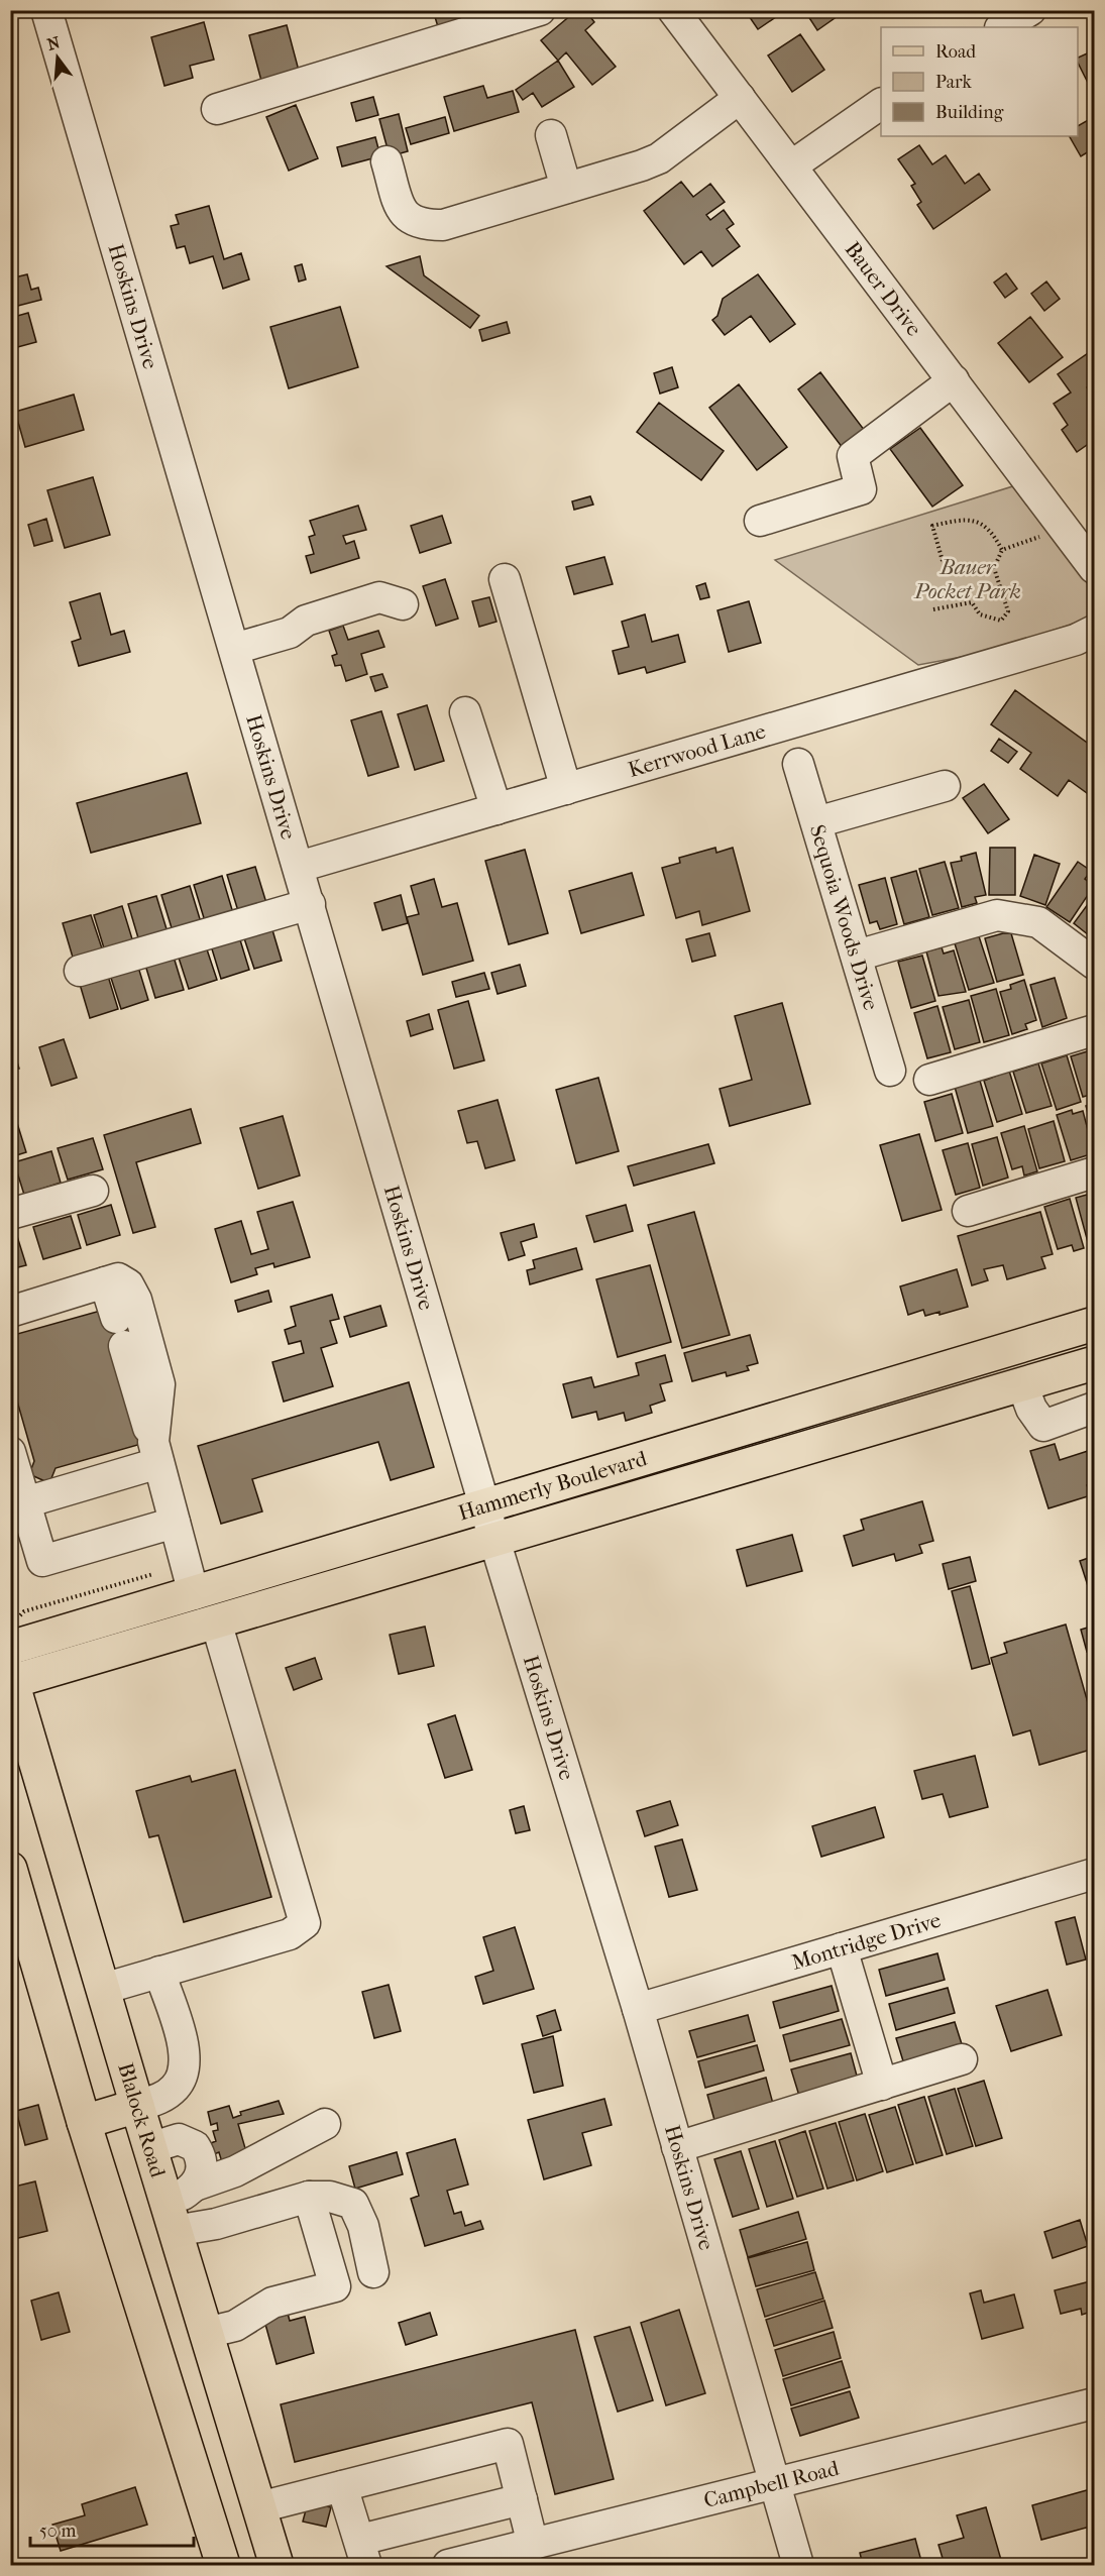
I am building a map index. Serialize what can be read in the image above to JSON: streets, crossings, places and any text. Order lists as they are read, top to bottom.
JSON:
{
  "streets": {
    "main road": ["Hammerly Boulevard", "Blalock Road"],
    "street": [
      "Bauer Drive",
      "Hoskins Drive",
      "Kerrwood Lane",
      "Sequoia Woods Drive",
      "Montridge Drive",
      "Campbell Road"
    ]
  },
  "crossings": [
    ["Hoskins Drive", "Kerrwood Lane"],
    ["Hoskins Drive", "Hammerly Boulevard"],
    ["Hoskins Drive", "Montridge Drive"],
    ["Hoskins Drive", "Campbell Road"],
    ["Hammerly Boulevard", "Blalock Road"]
  ],
  "parks": ["Bauer Pocket Park"],
  "legend": ["Road", "Park", "Building"],
  "scale_bar": "50 m",
  "north": "top"
}
